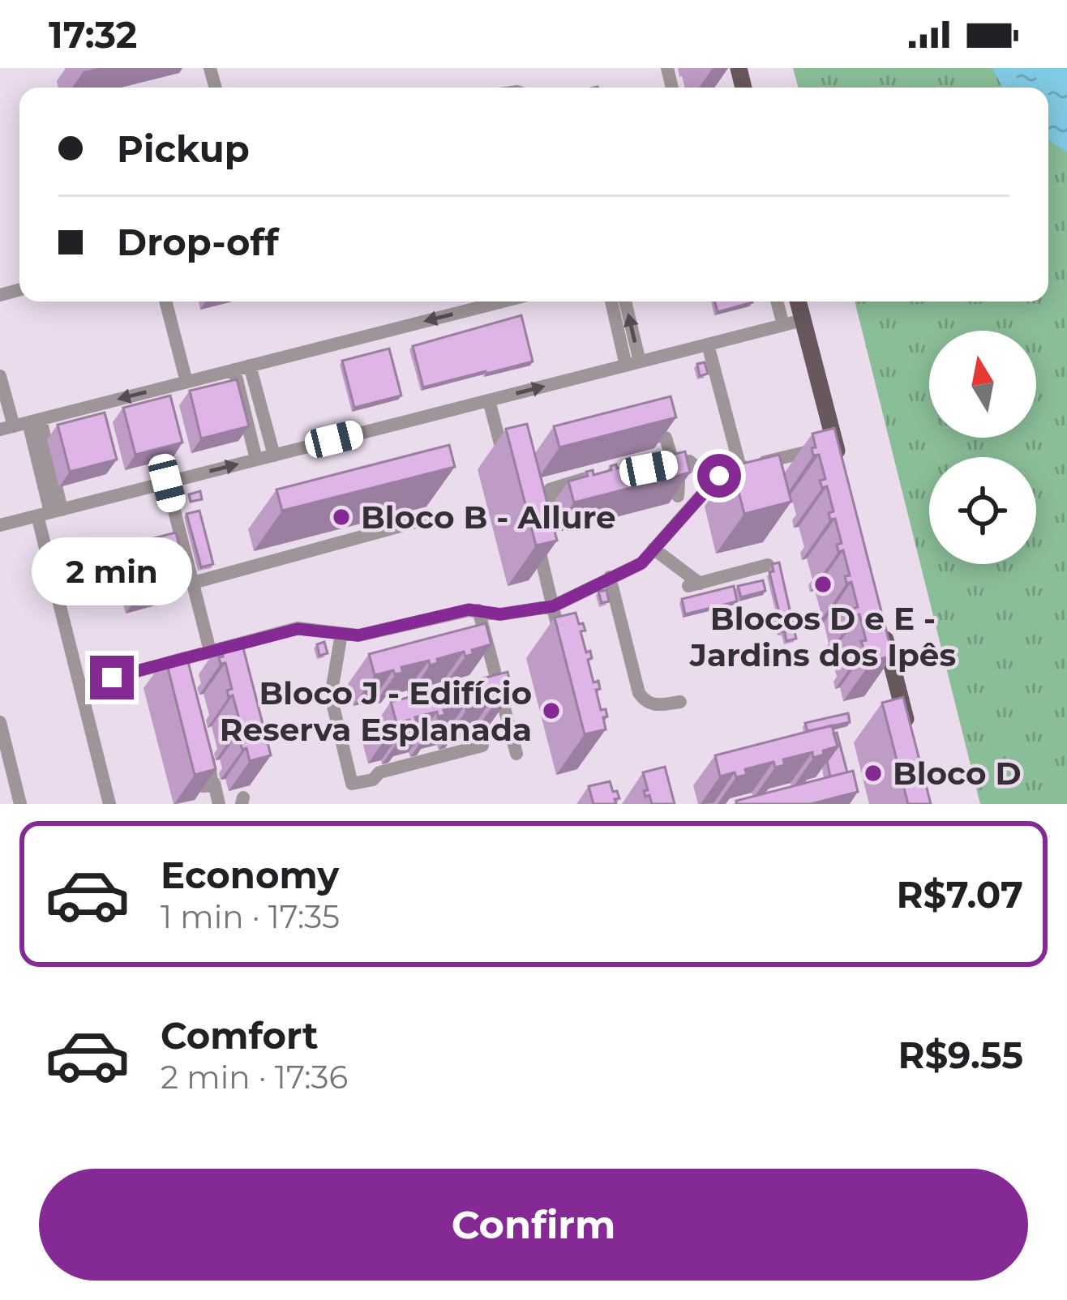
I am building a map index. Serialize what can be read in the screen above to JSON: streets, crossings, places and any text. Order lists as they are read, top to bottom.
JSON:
{
  "places": [
    "Bloco B - Allure",
    "Blocos D e E - Jardins dos Ipês",
    "Bloco J - Edifício Reserva Esplanada",
    "Bloco D"
  ],
  "north": "top",
  "page": {
    "status": "17:32",
    "banner": ["Pickup", "Drop-off"],
    "bubble": "2 min",
    "list": [
      {
        "name": "Economy",
        "note": "1 min · 17:35",
        "value": "R$7.07"
      },
      {
        "name": "Comfort",
        "note": "2 min · 17:36",
        "value": "R$9.55"
      }
    ],
    "buttons": "Confirm"
  }
}
